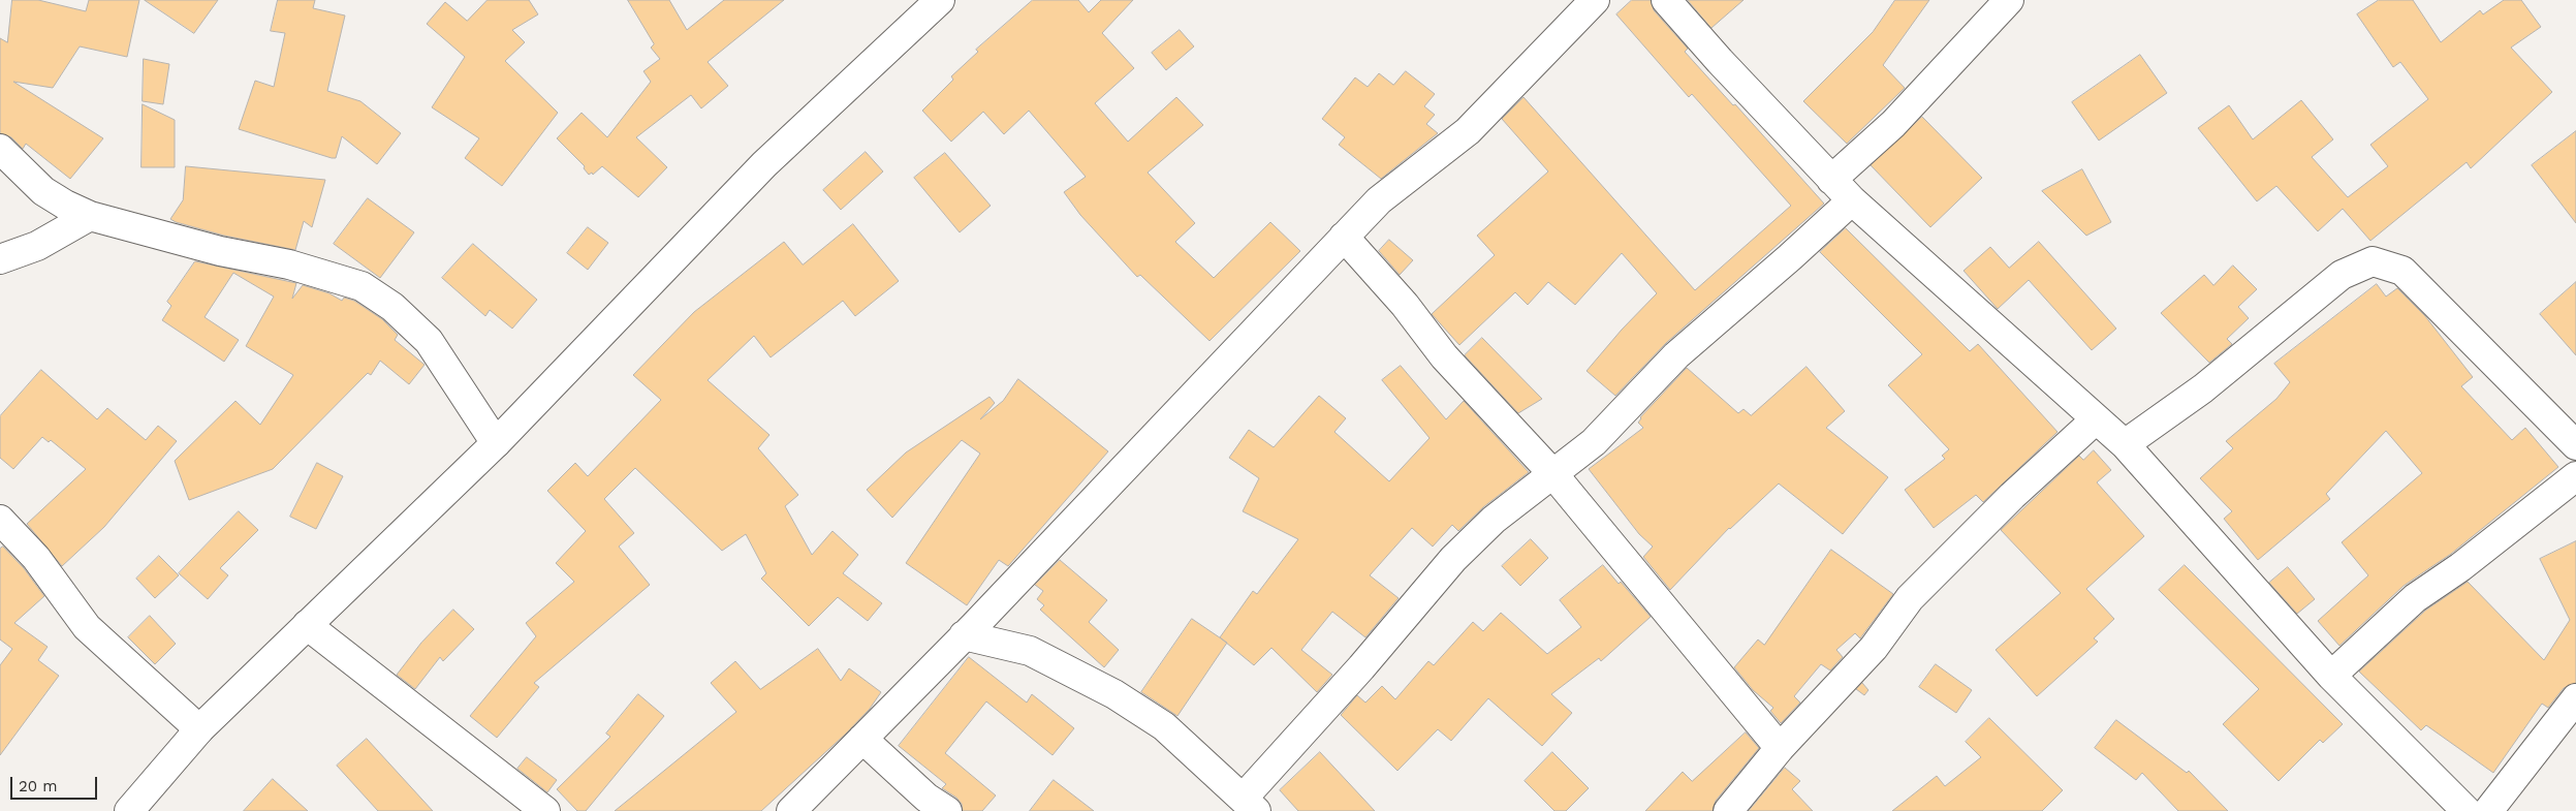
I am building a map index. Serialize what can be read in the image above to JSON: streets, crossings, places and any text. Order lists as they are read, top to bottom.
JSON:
{
  "scale_bar": "20 m"
}
